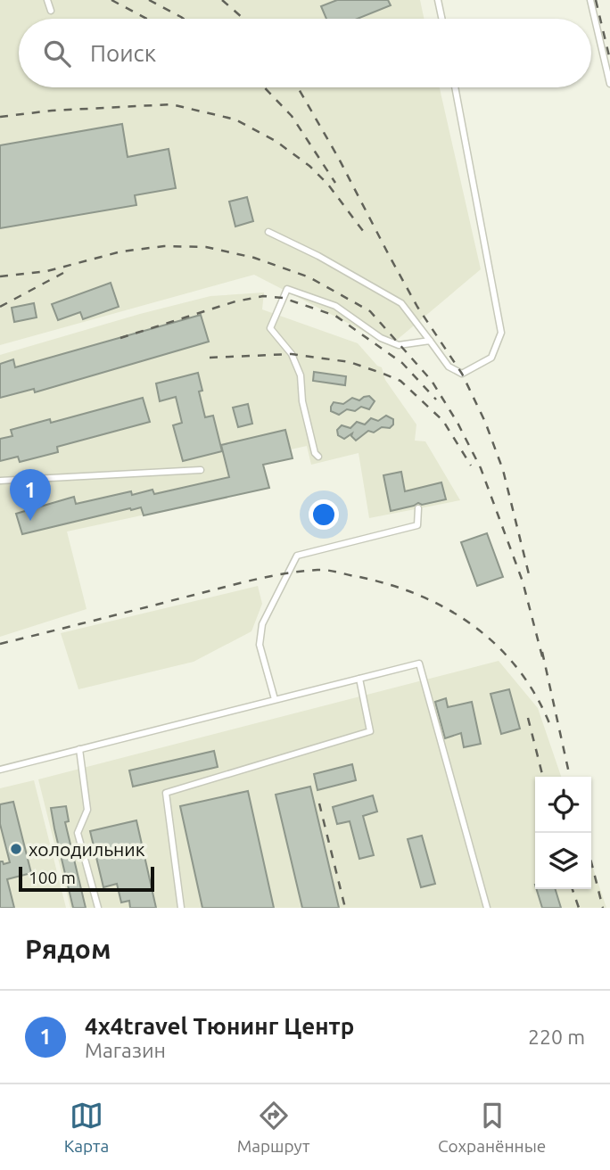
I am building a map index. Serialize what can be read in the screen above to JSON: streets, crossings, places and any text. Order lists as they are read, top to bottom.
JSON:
{
  "places": ["холодильник"],
  "scale_bar": "100 m",
  "page": {
    "search": "Поиск",
    "pins": "1",
    "scale": "100 m",
    "heading": "Рядом",
    "list": [
      {
        "mark": "1",
        "name": "4x4travel Тюнинг Центр",
        "note": "Магазин",
        "value": "220 m"
      }
    ],
    "nav": ["Карта", "Маршрут", "Сохранённые"]
  }
}
